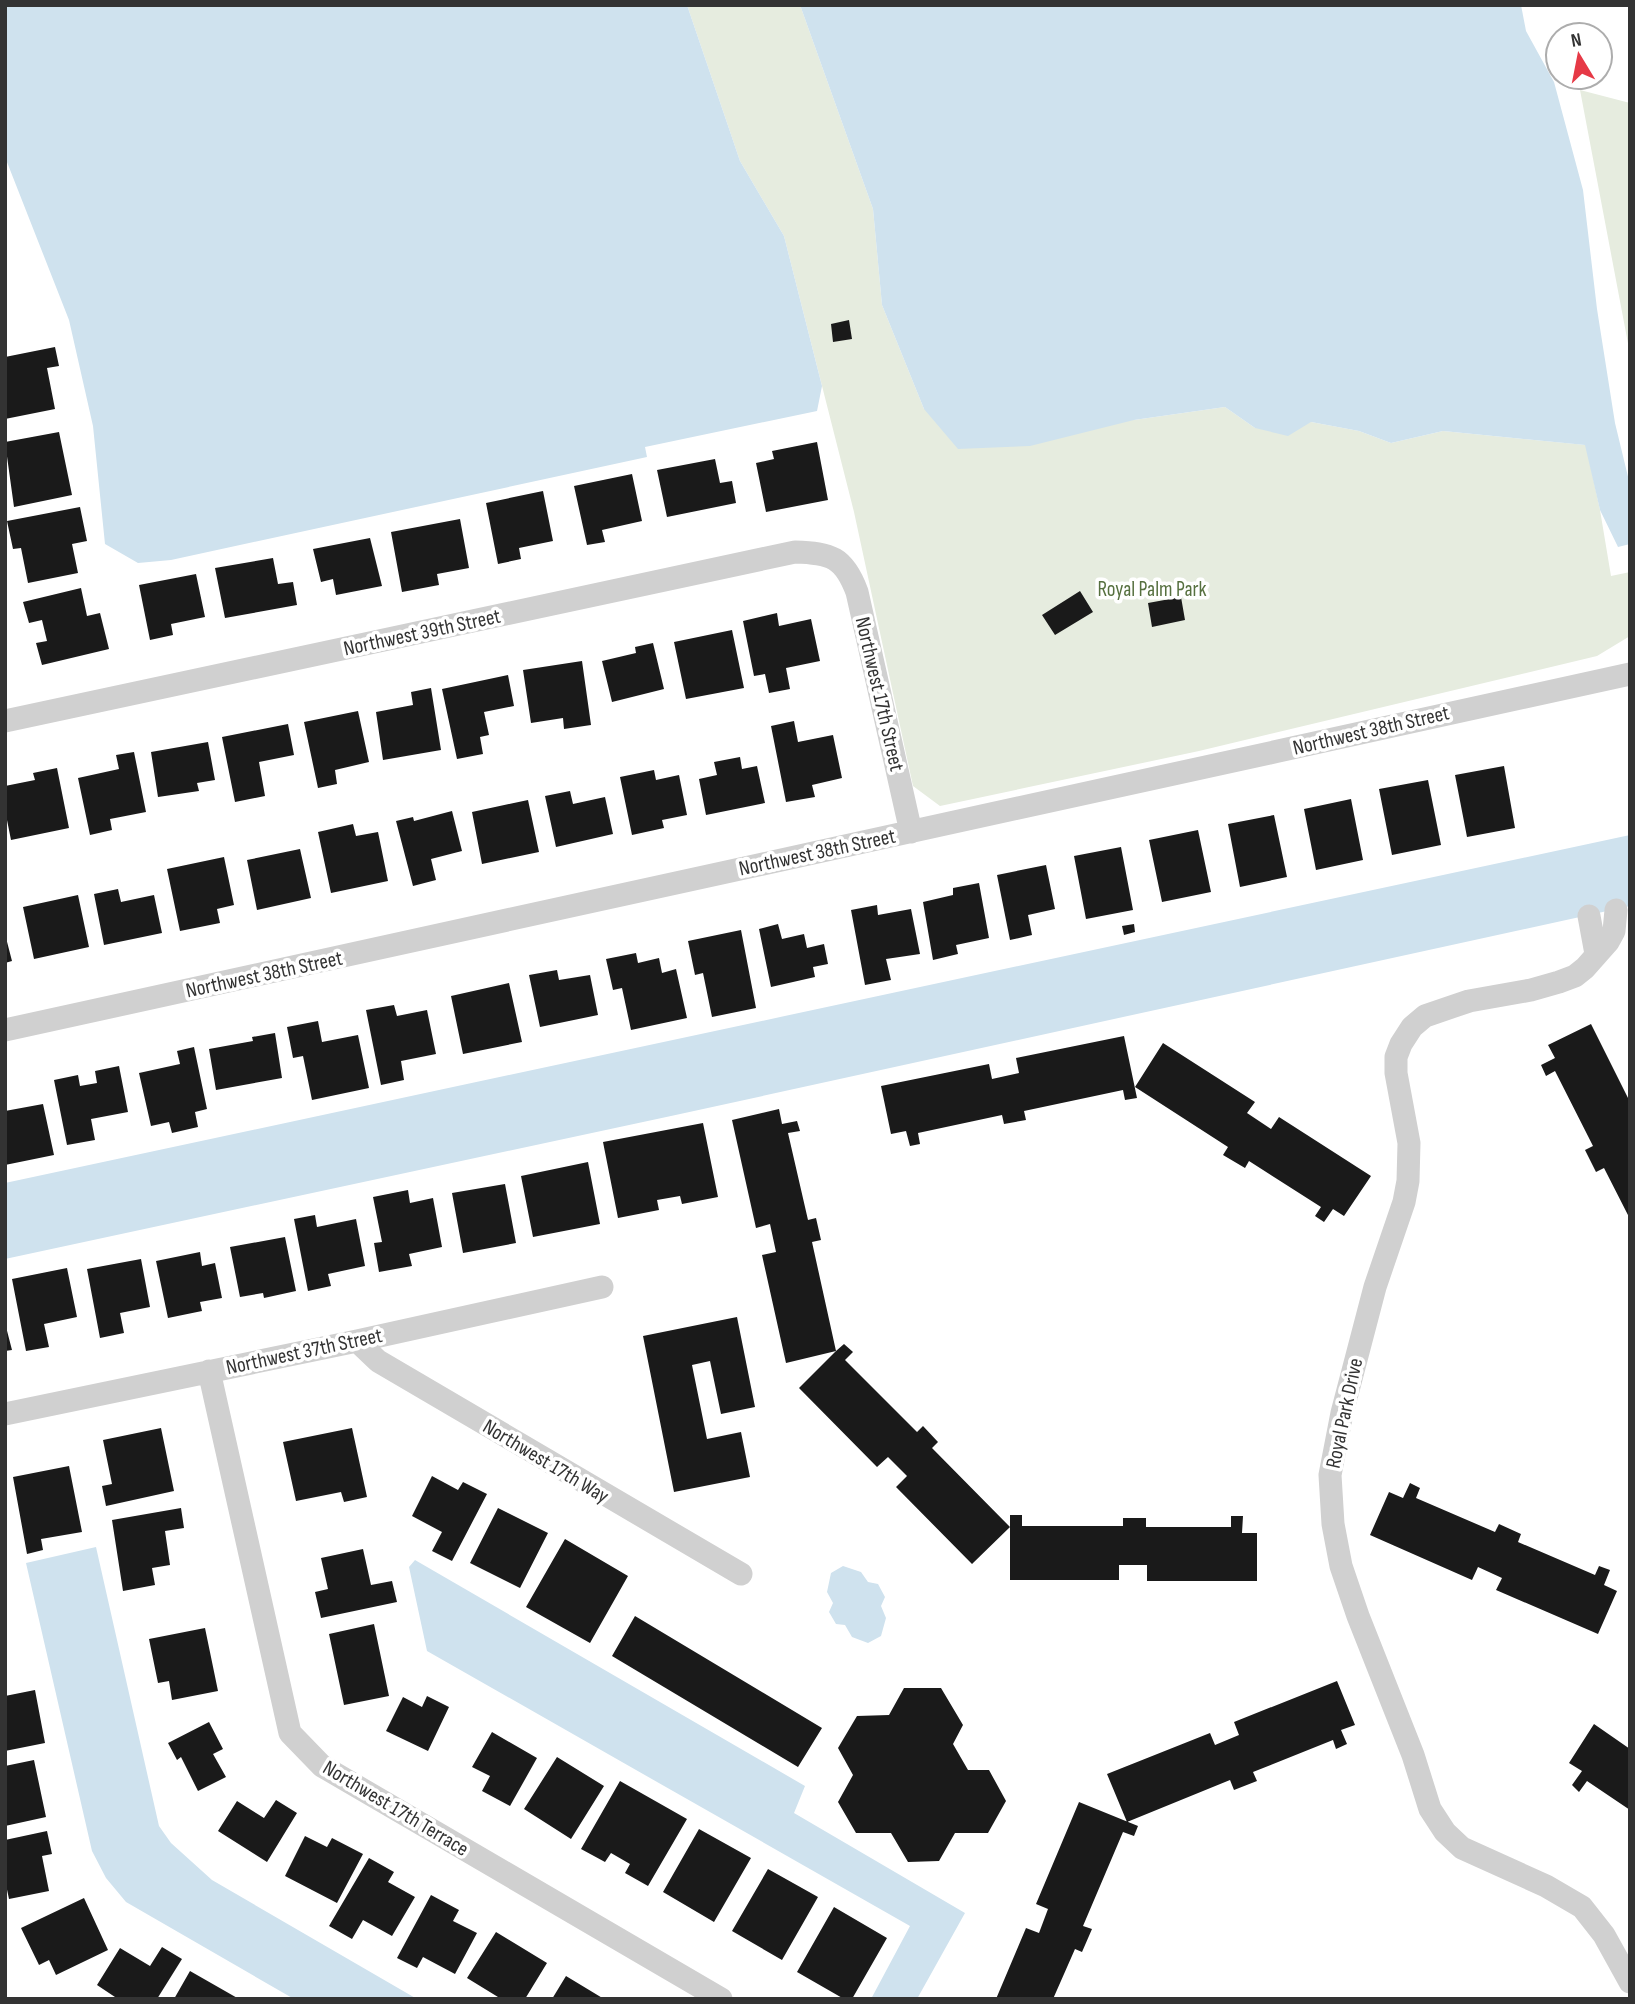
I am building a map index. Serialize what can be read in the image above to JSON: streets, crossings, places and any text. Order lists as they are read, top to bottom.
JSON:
{
  "streets": {
    "street": [
      "Northwest 39th Street",
      "Northwest 17th Street",
      "Northwest 38th Street",
      "Northwest 37th Street",
      "Royal Park Drive",
      "Northwest 17th Way",
      "Northwest 17th Terrace"
    ]
  },
  "crossings": [
    ["Northwest 39th Street", "Northwest 17th Street"],
    ["Northwest 17th Street", "Northwest 38th Street"],
    ["Northwest 37th Street", "Northwest 17th Way"],
    ["Northwest 37th Street", "Northwest 17th Terrace"]
  ],
  "parks": ["Royal Palm Park"],
  "north": "top"
}
